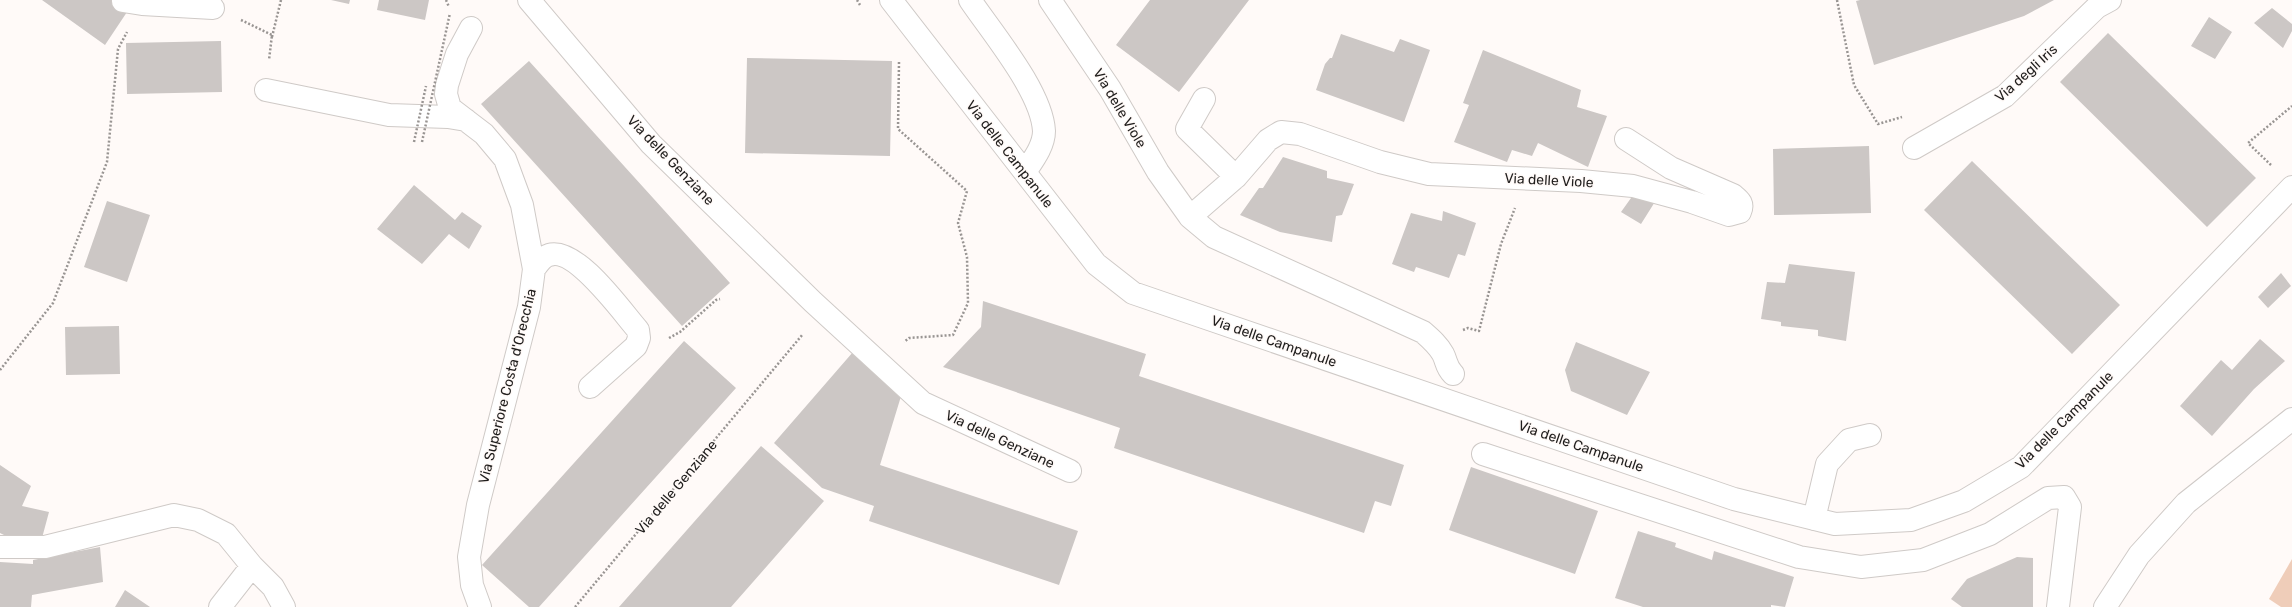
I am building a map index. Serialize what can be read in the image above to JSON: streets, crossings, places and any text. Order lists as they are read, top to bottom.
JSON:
{
  "streets": {
    "street": [
      "Via degli Iris",
      "Via delle Viole",
      "Via delle Campanule",
      "Via delle Genziane",
      "Via Superiore Costa d'Orecchia"
    ]
  }
}
